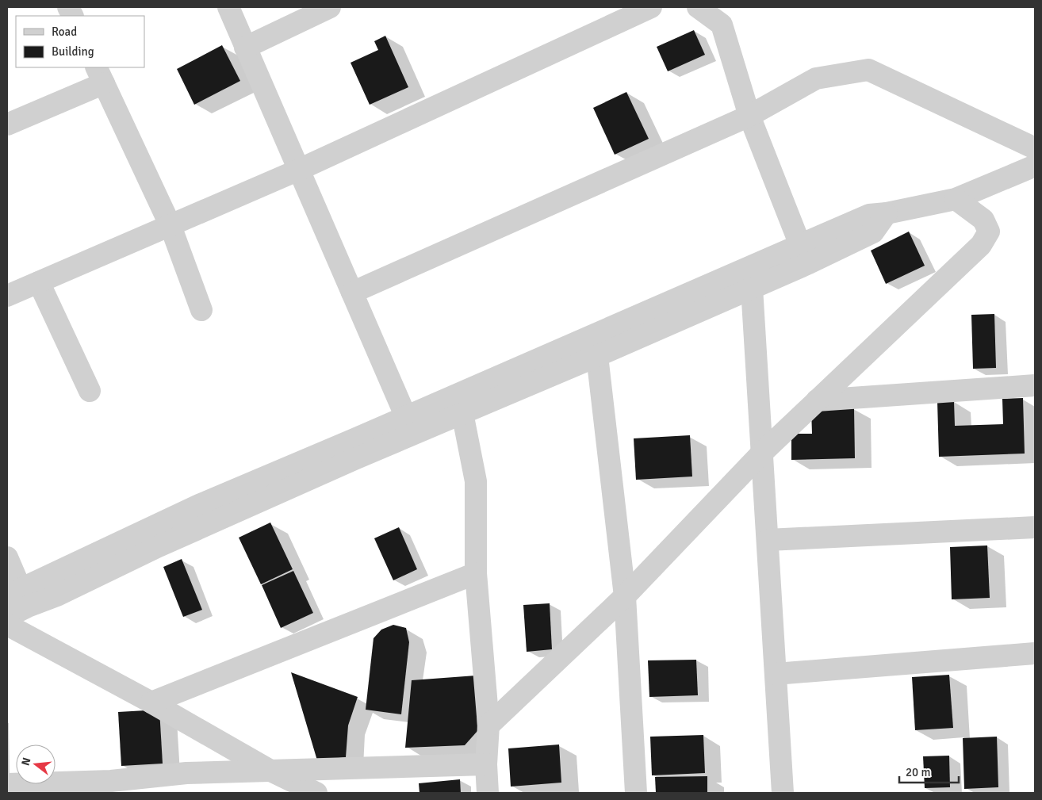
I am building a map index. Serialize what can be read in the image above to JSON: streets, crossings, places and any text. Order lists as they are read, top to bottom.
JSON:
{
  "legend": ["Road", "Building"],
  "scale_bar": "20 m",
  "north": "left"
}
